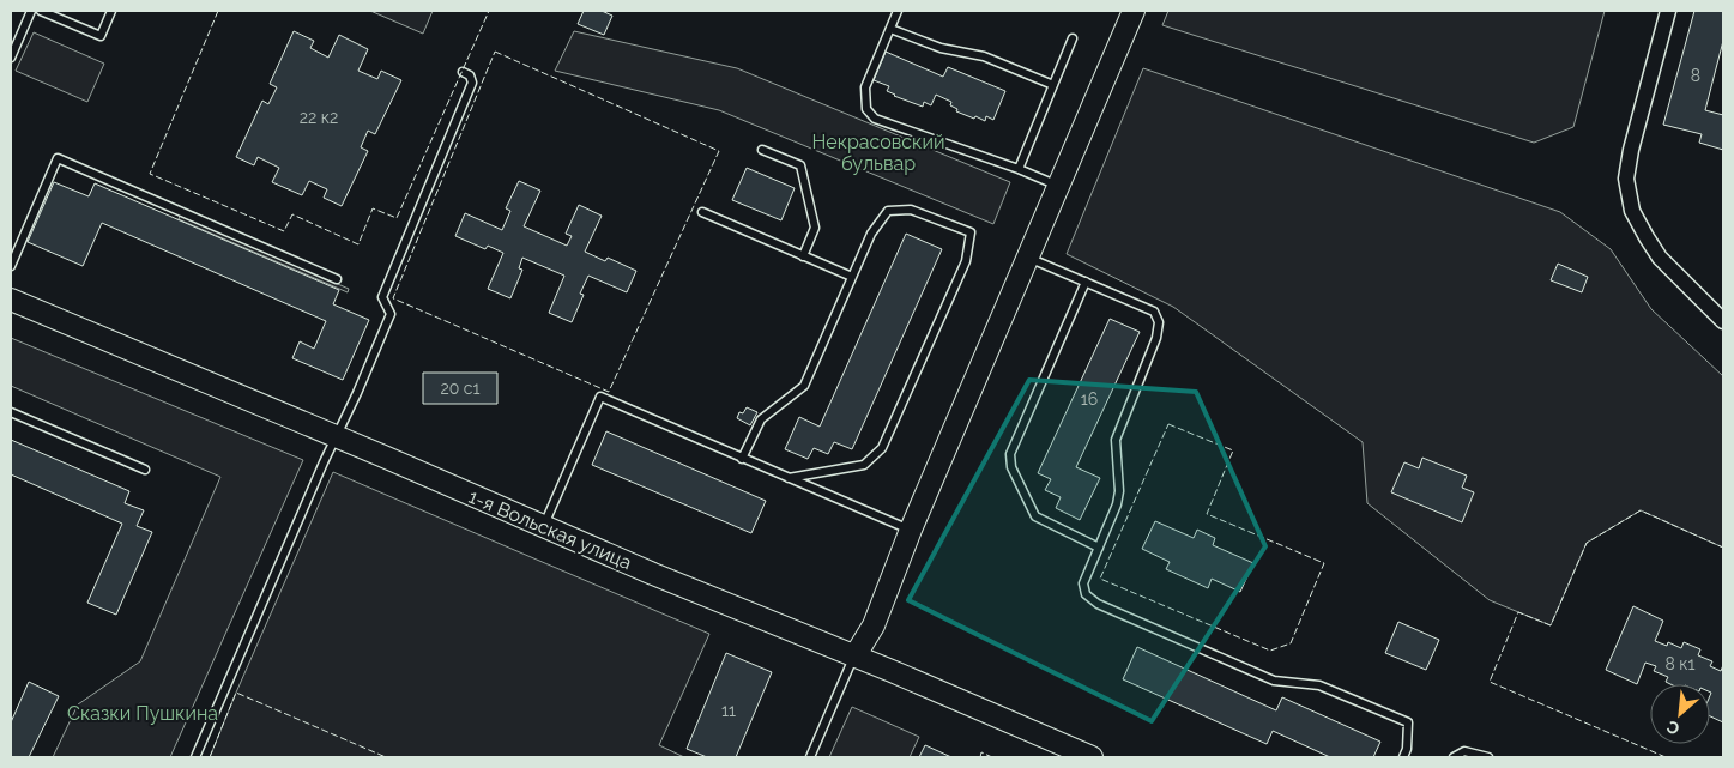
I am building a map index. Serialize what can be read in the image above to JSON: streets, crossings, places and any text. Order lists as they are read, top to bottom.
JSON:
{
  "streets": {
    "street": ["1-я Вольская улица"]
  },
  "parks": ["Некрасовский бульвар", "Сказки Пушкина"],
  "house_numbers": [
    "8",
    "22 к2",
    "20 с1",
    "16",
    "8 к1",
    "11"
  ],
  "north": "bottom left"
}
